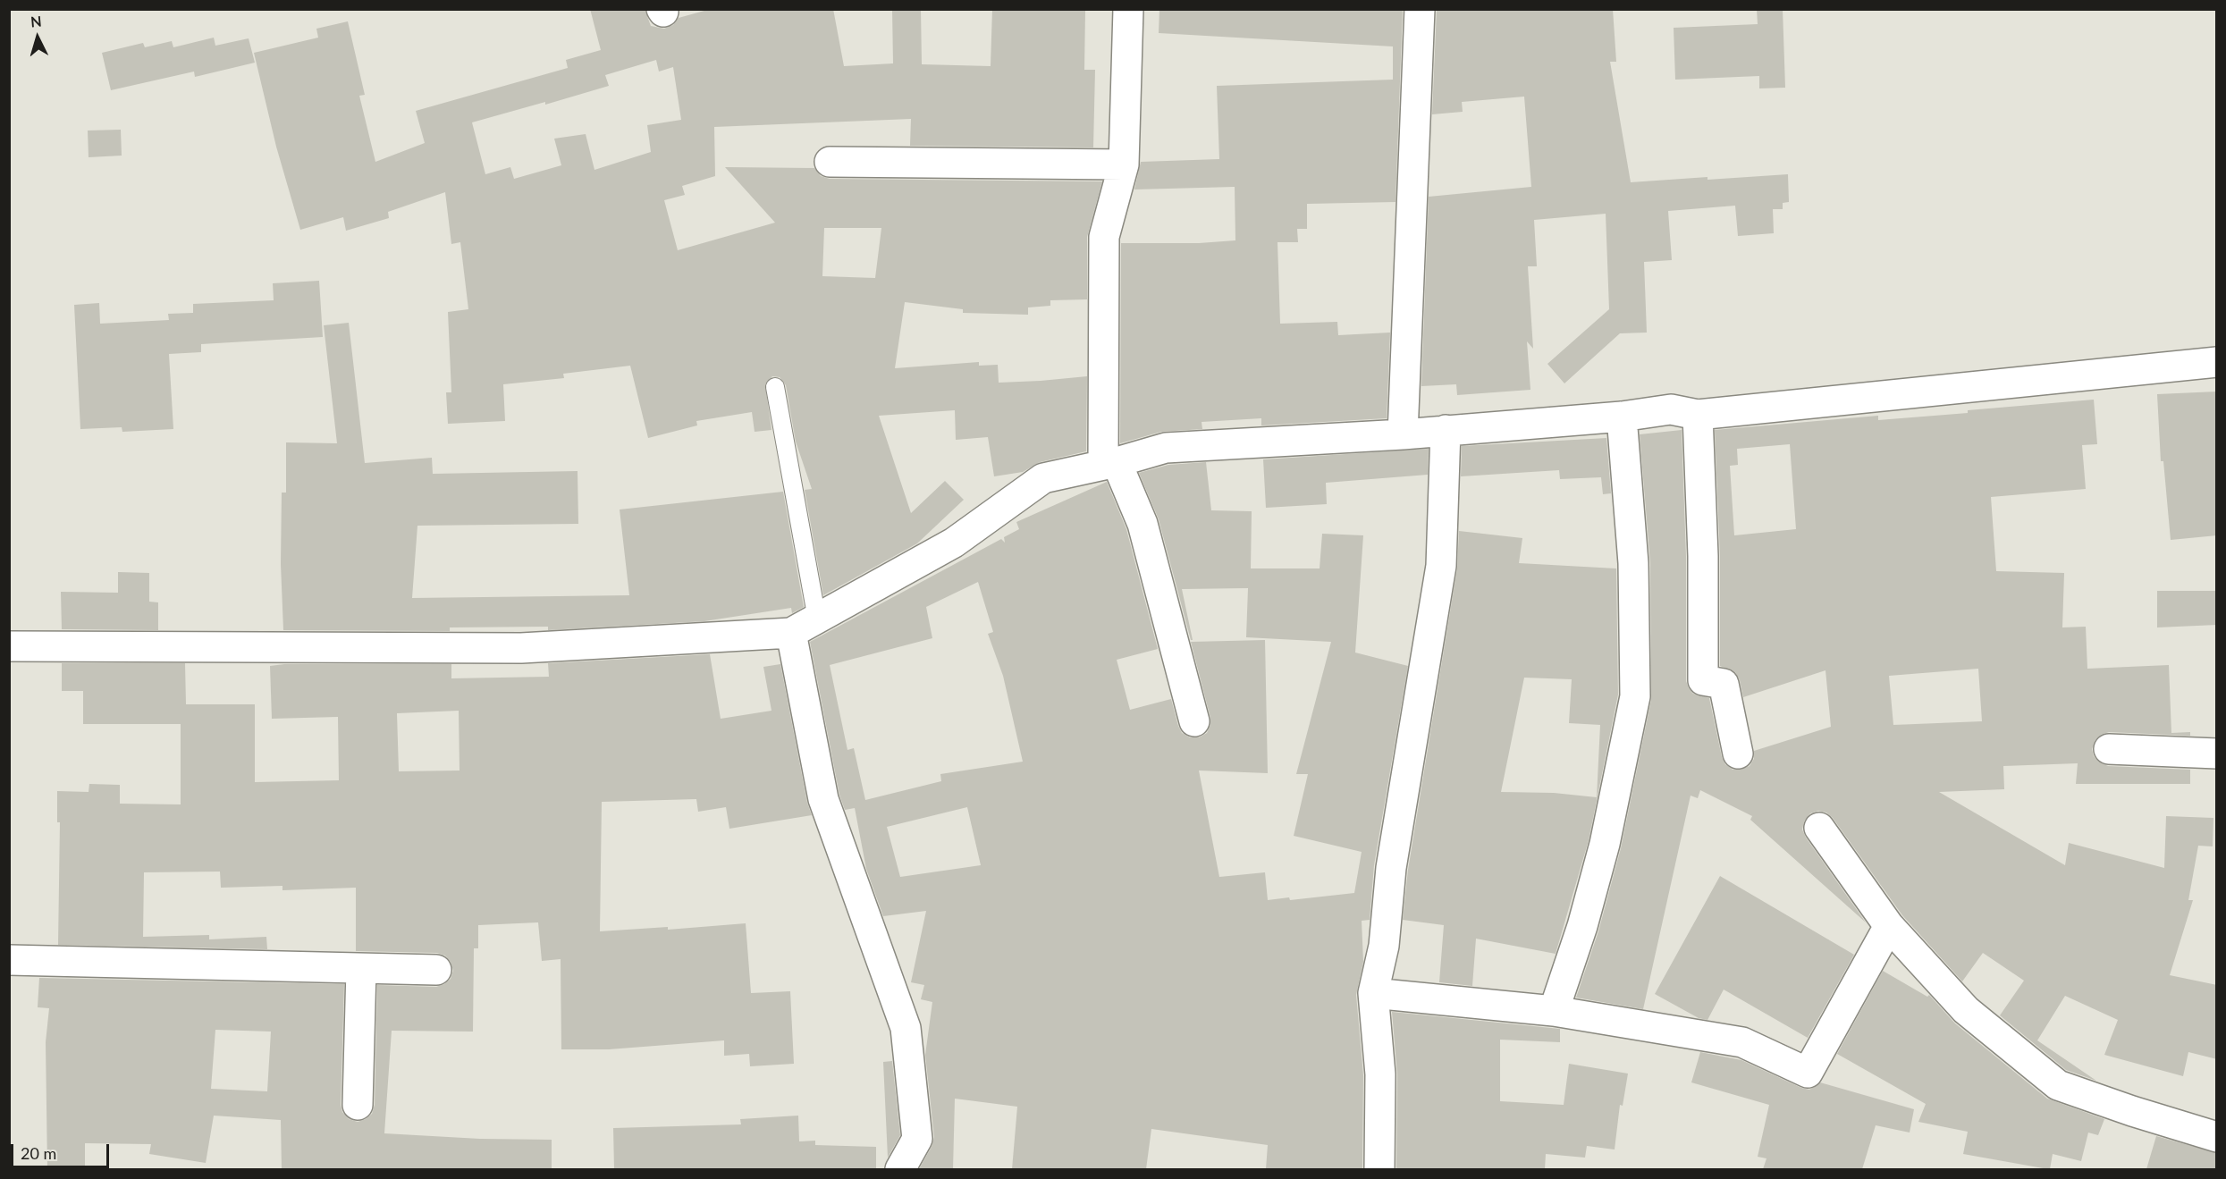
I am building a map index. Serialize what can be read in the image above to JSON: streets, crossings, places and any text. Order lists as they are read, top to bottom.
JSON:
{
  "scale_bar": "20 m",
  "north": "top"
}
